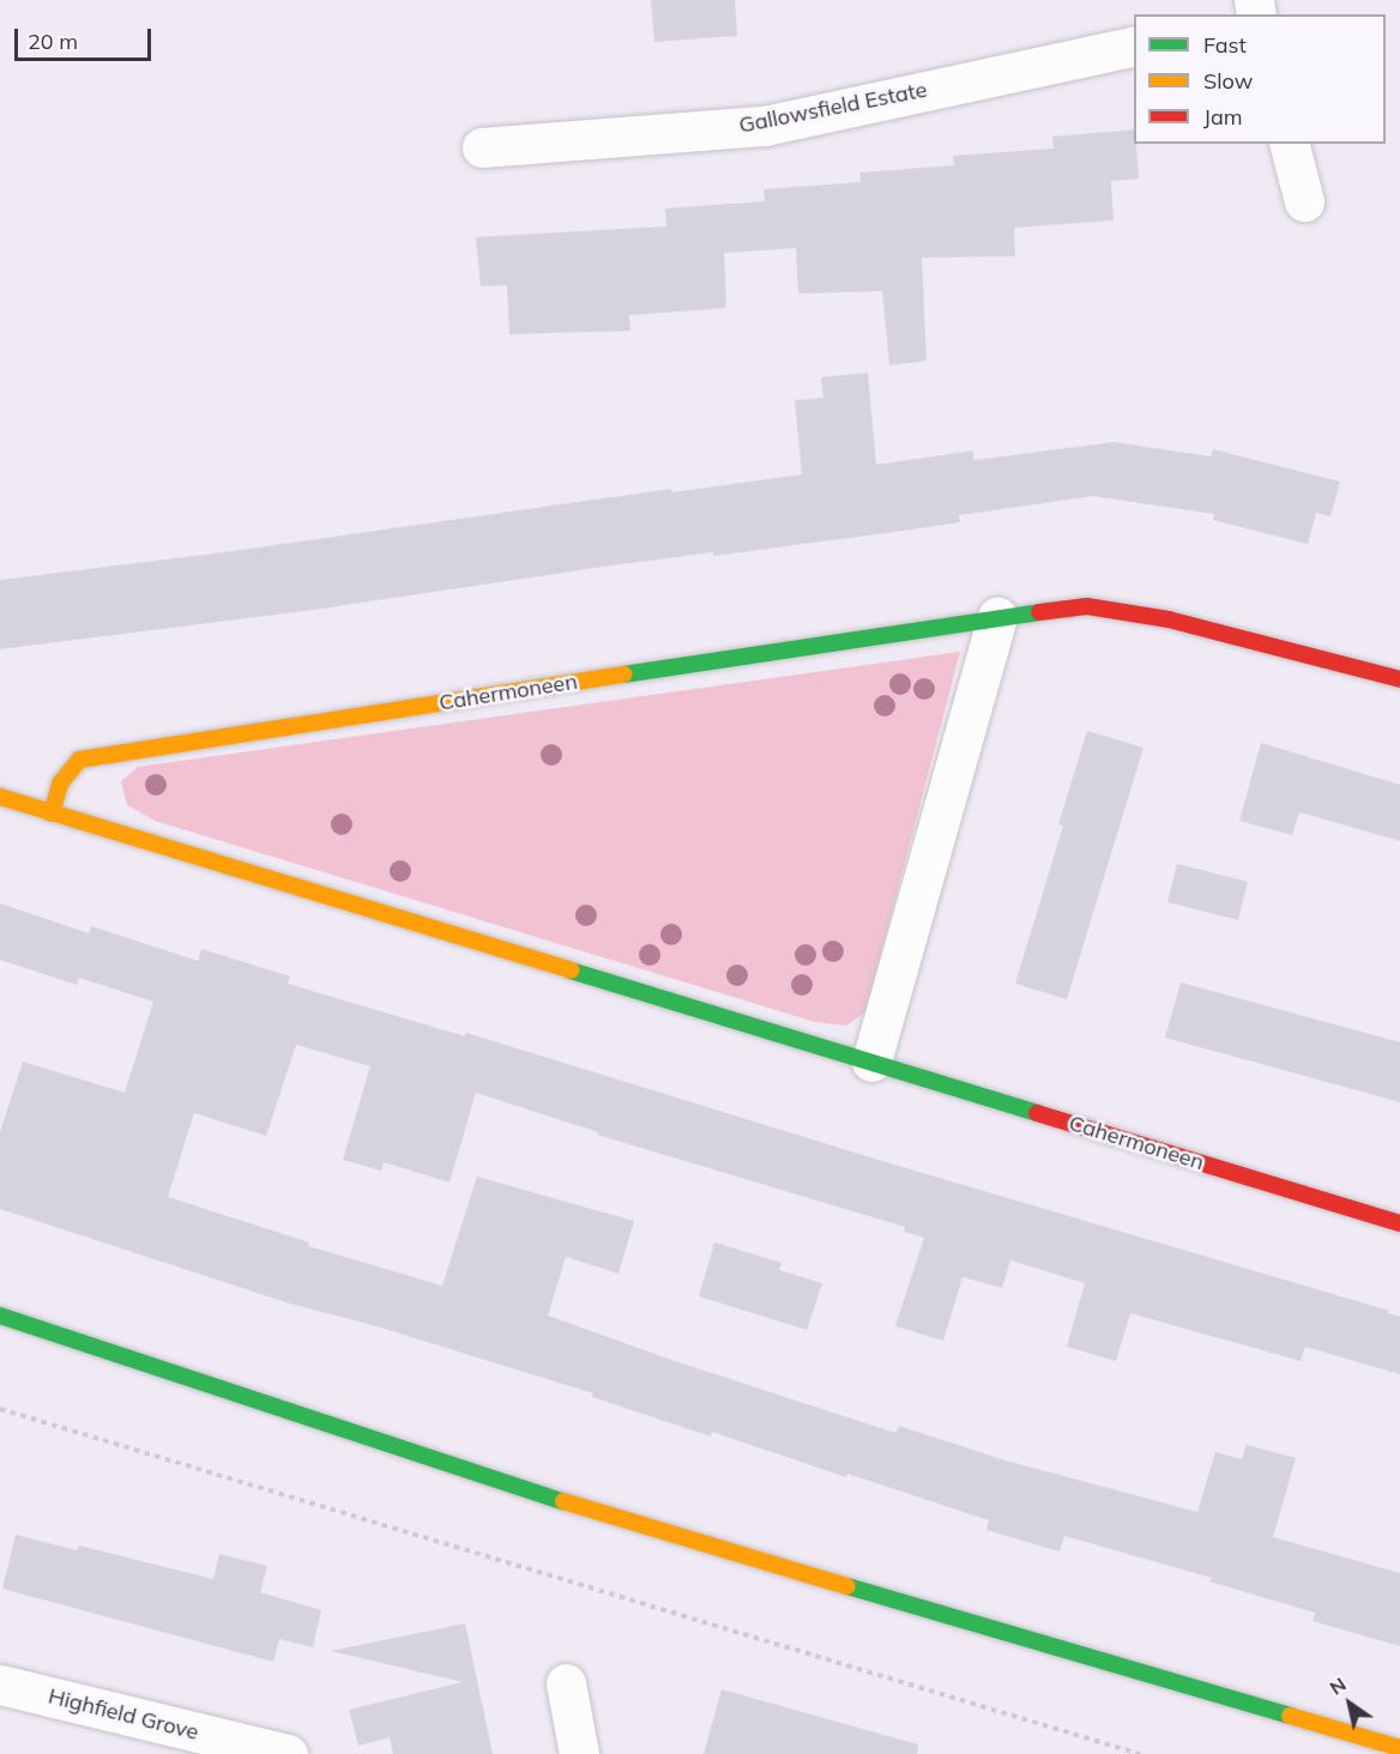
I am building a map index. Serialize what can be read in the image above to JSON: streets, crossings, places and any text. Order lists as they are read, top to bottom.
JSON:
{
  "streets": {
    "street": ["Gallowsfield Estate", "Cahermoneen", "Highfield Grove"]
  },
  "legend": ["Fast", "Slow", "Jam"],
  "scale_bar": "20 m",
  "north": "top left"
}
